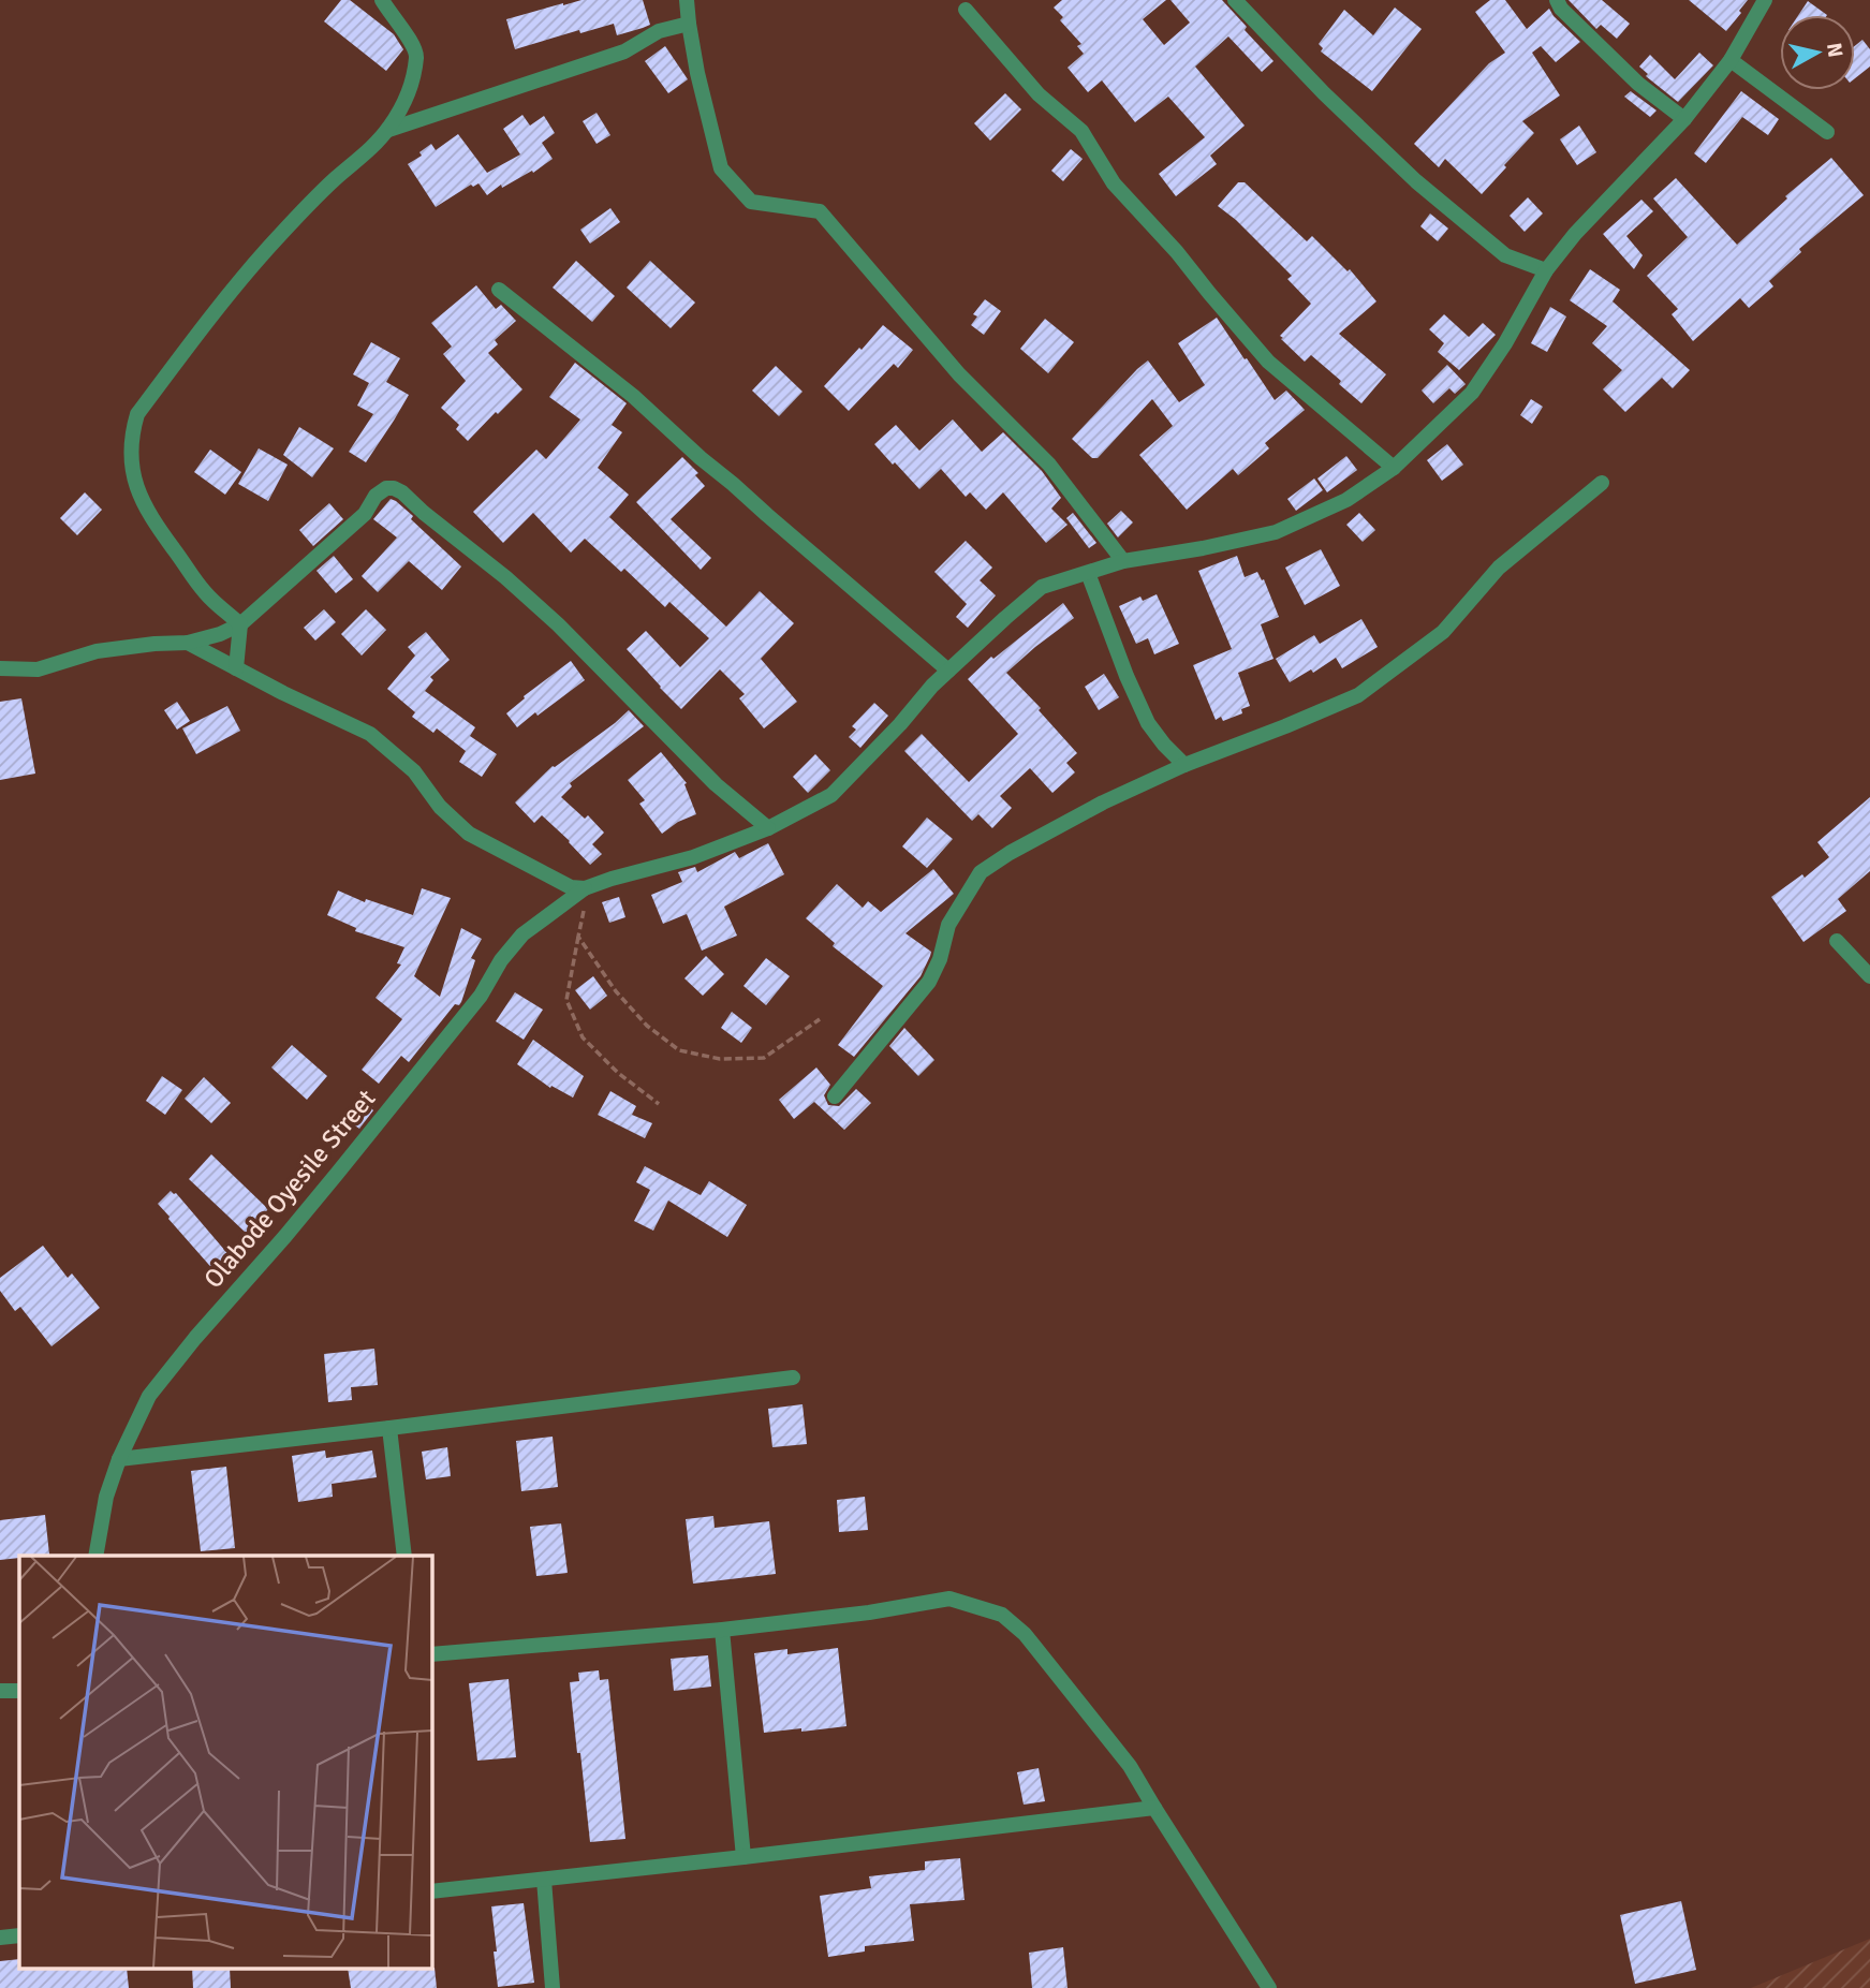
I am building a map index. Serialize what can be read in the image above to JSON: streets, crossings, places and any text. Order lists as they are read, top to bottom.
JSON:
{
  "streets": {
    "street": ["Olabode Oyesile Street"]
  },
  "north": "right"
}
